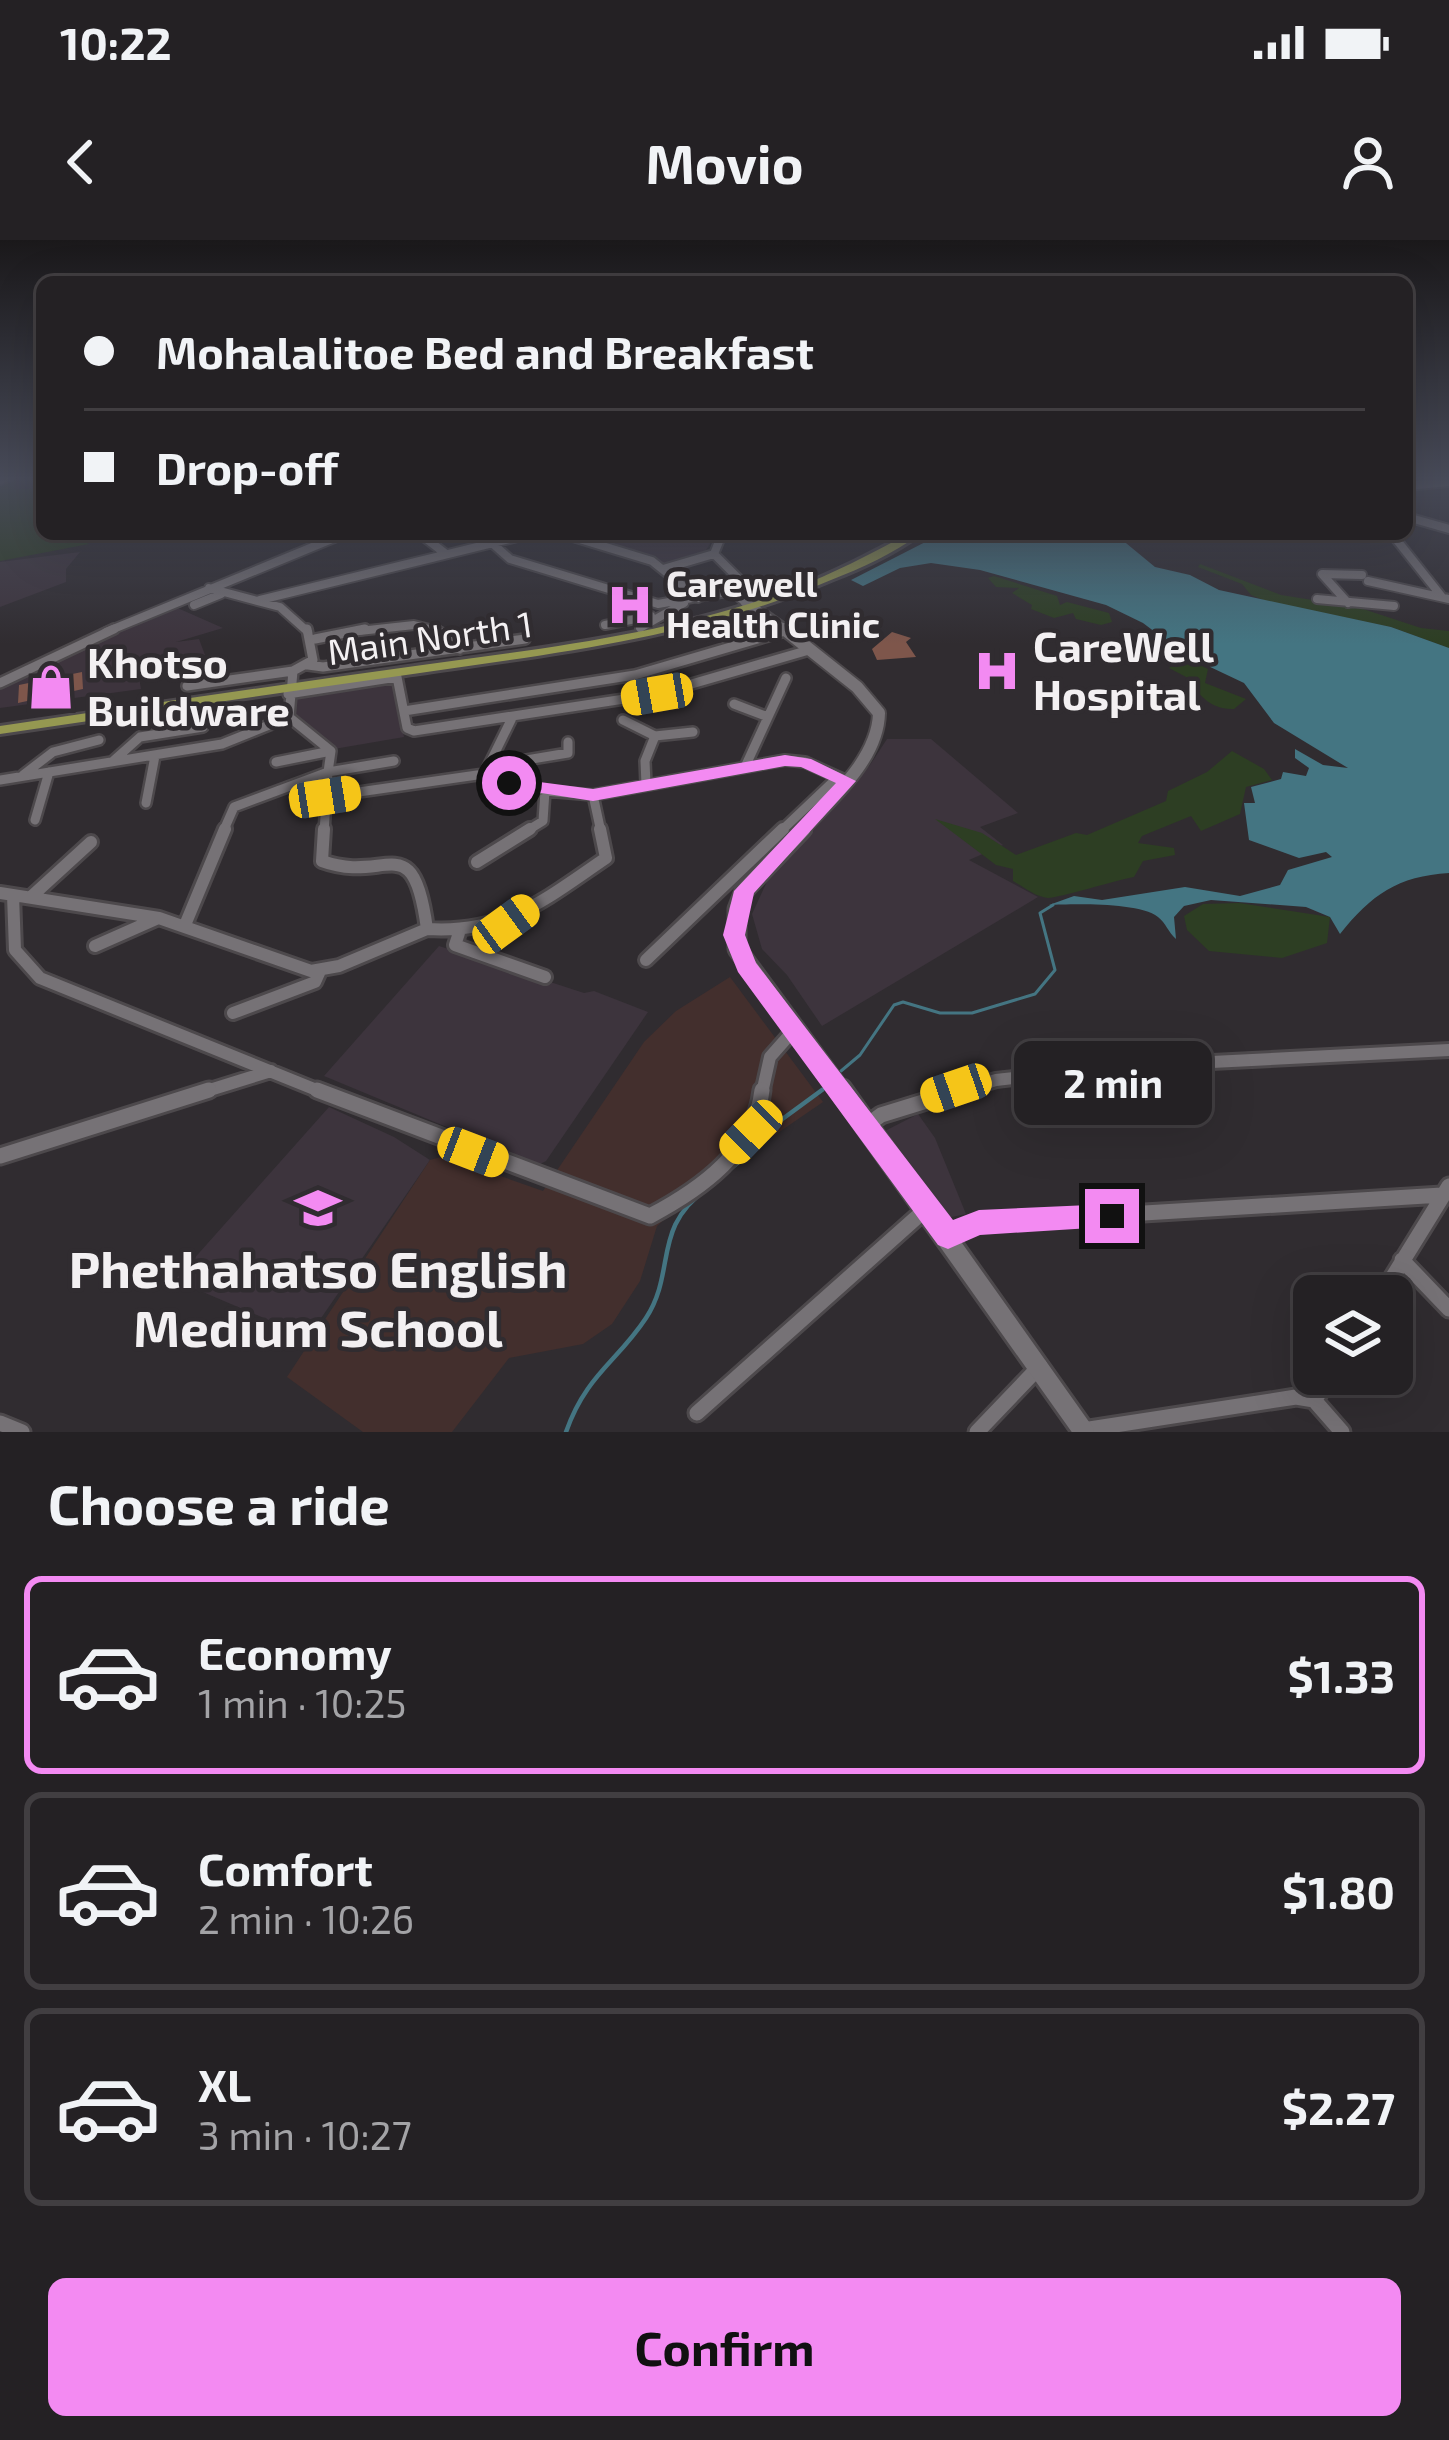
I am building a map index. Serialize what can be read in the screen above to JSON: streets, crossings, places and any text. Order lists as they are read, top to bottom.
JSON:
{
  "streets": {
    "main road": ["Main North 1"]
  },
  "places": {
    "hospital": ["Carewell Health Clinic", "CareWell Hospital"],
    "shop": ["Khotso Buildware"],
    "school or university": ["Phethahatso English Medium School"]
  },
  "page": {
    "status": "10:22",
    "header": "Movio",
    "banner": ["Mohalalitoe Bed and Breakfast", "Drop-off"],
    "bubble": "2 min",
    "heading": "Choose a ride",
    "list": [
      {
        "name": "Economy",
        "note": "1 min · 10:25",
        "value": "$1.33"
      },
      {
        "name": "Comfort",
        "note": "2 min · 10:26",
        "value": "$1.80"
      },
      {
        "name": "XL",
        "note": "3 min · 10:27",
        "value": "$2.27"
      }
    ],
    "buttons": "Confirm"
  }
}
